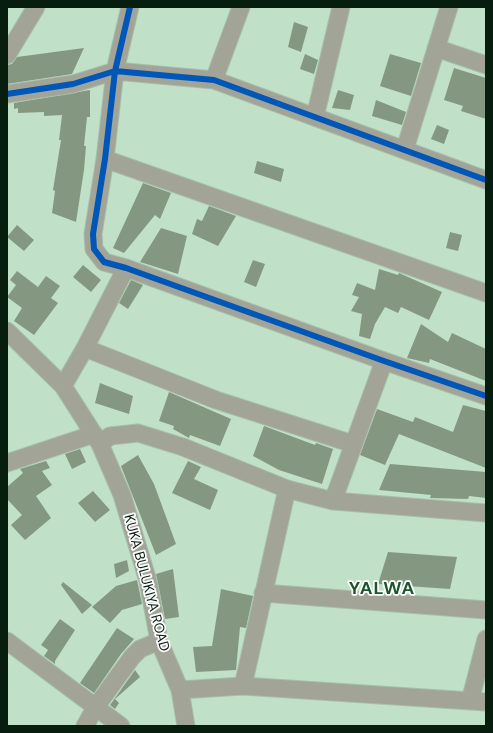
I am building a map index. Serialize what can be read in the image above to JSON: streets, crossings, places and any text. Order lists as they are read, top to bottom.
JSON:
{
  "streets": {
    "street": ["KUKA BULUKIYA ROAD"]
  },
  "districts": ["YALWA"]
}
